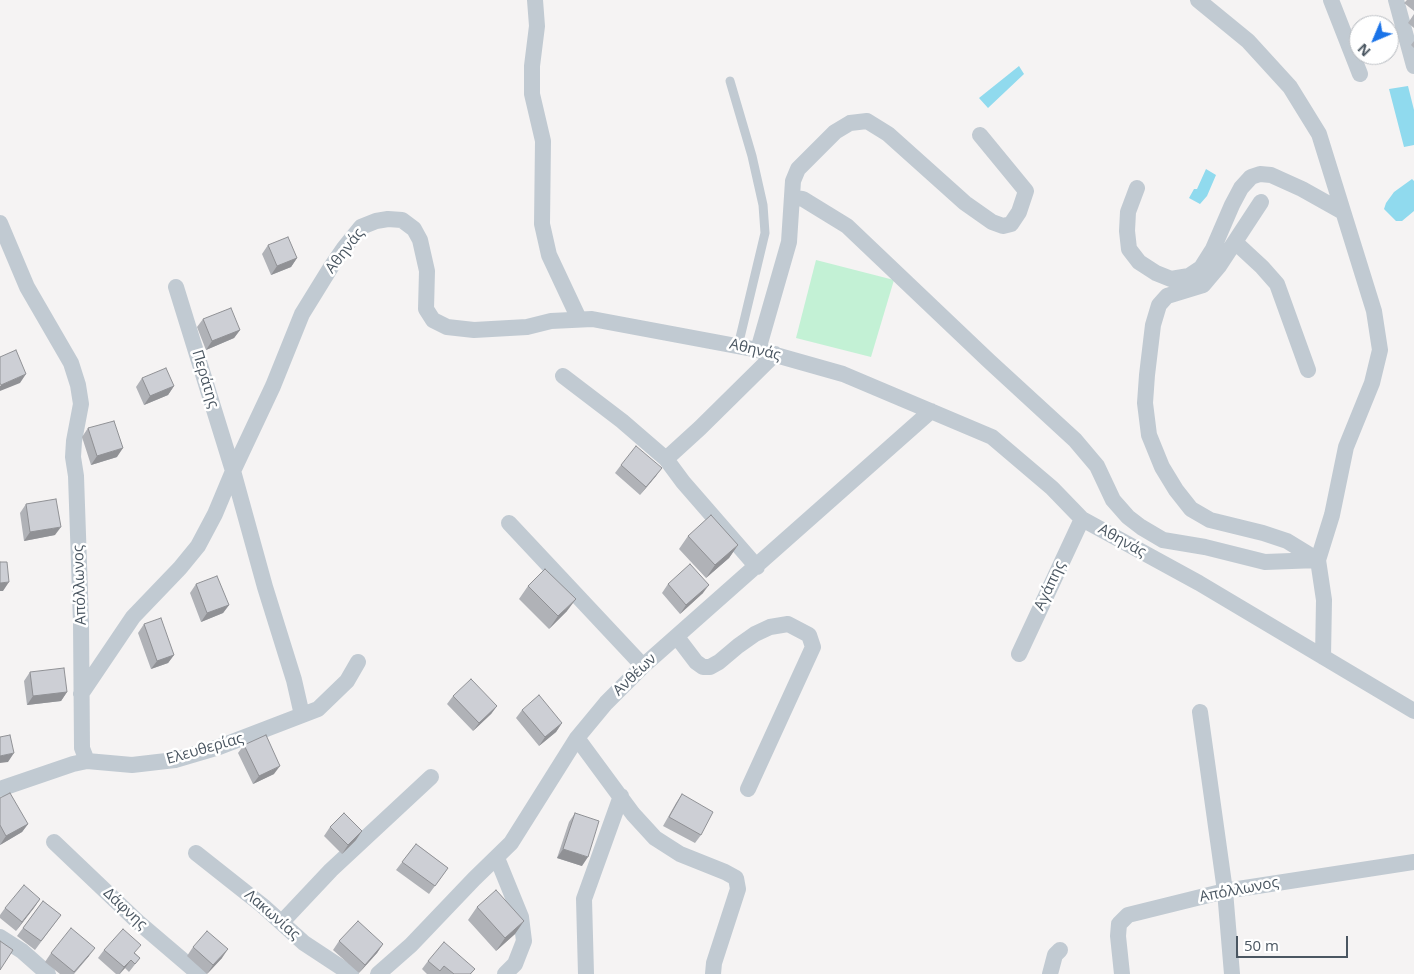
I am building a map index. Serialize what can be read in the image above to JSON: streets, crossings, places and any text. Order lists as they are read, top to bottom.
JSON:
{
  "streets": {
    "street": [
      "Αθηνάς",
      "Περάτης",
      "Απόλλωνος",
      "Αγάπης",
      "Ανθέων",
      "Ελευθερίας",
      "Δάφνης",
      "Λακωνίας"
    ]
  },
  "crossings": [
    ["Αθηνάς", "Περάτης"],
    ["Αθηνάς", "Αγάπης"],
    ["Αθηνάς", "Ανθέων"],
    ["Περάτης", "Ελευθερίας"],
    ["Απόλλωνος", "Ελευθερίας"]
  ],
  "scale_bar": "50 m",
  "north": "bottom left"
}
